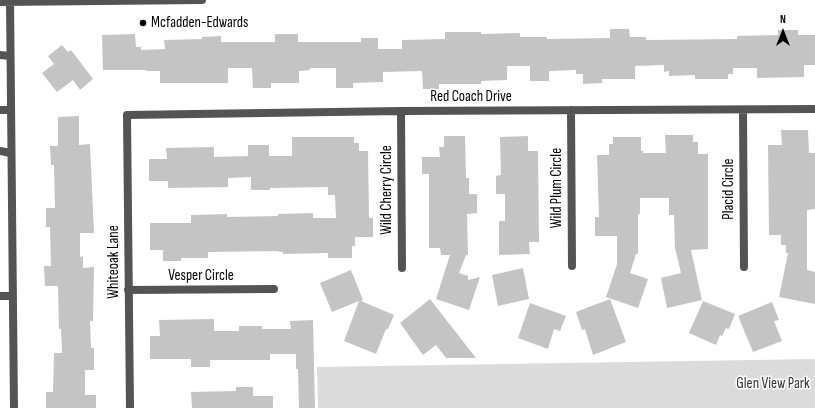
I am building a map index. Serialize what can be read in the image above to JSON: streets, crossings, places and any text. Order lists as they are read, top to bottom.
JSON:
{
  "streets": {
    "street": [
      "Red Coach Drive",
      "Wild Plum Circle",
      "Placid Circle",
      "Wild Cherry Circle",
      "Whiteoak Lane",
      "Vesper Circle"
    ]
  },
  "crossings": [
    ["Red Coach Drive", "Wild Plum Circle"],
    ["Red Coach Drive", "Placid Circle"],
    ["Red Coach Drive", "Wild Cherry Circle"],
    ["Red Coach Drive", "Whiteoak Lane"],
    ["Whiteoak Lane", "Vesper Circle"]
  ],
  "parks": ["Glen View Park"],
  "places": ["Mcfadden-Edwards"],
  "north": "top"
}
